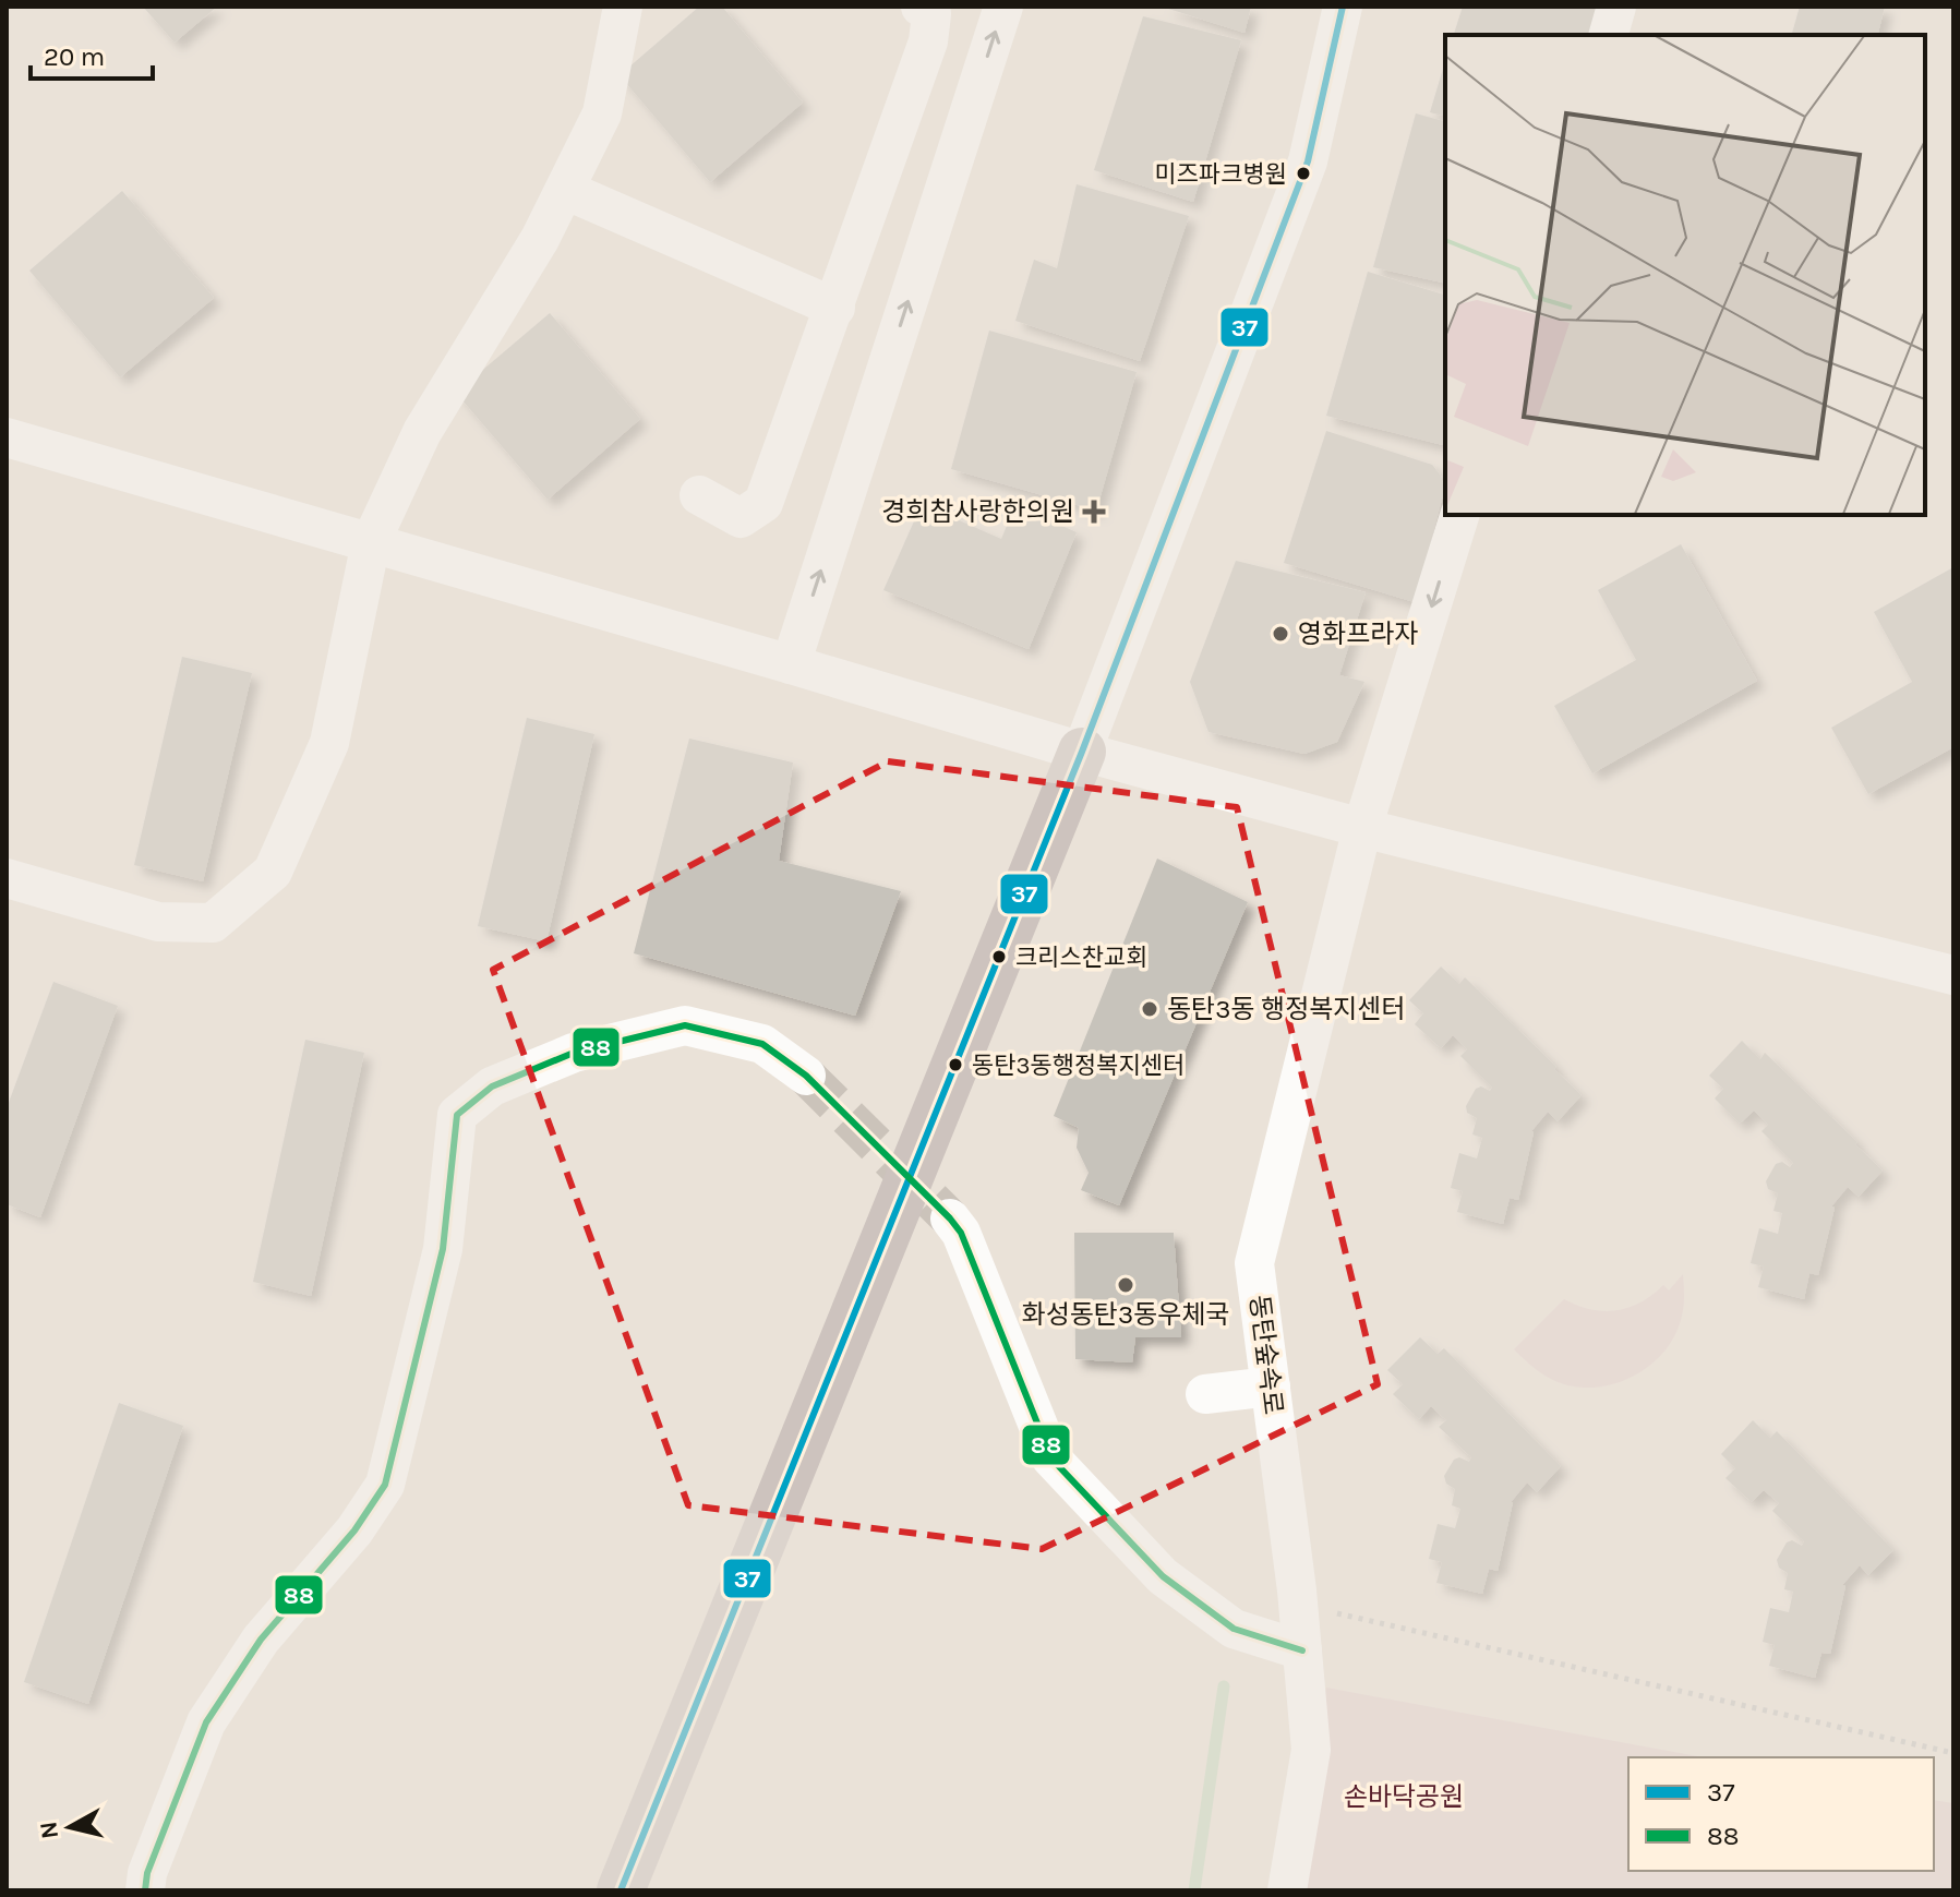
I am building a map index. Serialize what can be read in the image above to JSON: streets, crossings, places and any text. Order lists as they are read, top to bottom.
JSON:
{
  "streets": {
    "street": ["동탄숲속로"]
  },
  "parks": ["손바닥공원"],
  "places": {
    "other": [
      "미즈파크병원",
      "영화프라자",
      "크리스찬교회",
      "동탄3동 행정복지센터",
      "동탄3동행정복지센터",
      "화성동탄3동우체국"
    ],
    "health": ["경희참사랑한의원"]
  },
  "lines": ["transit line 37", "transit line 88"],
  "legend": ["37", "88"],
  "scale_bar": "20 m",
  "north": "left"
}
